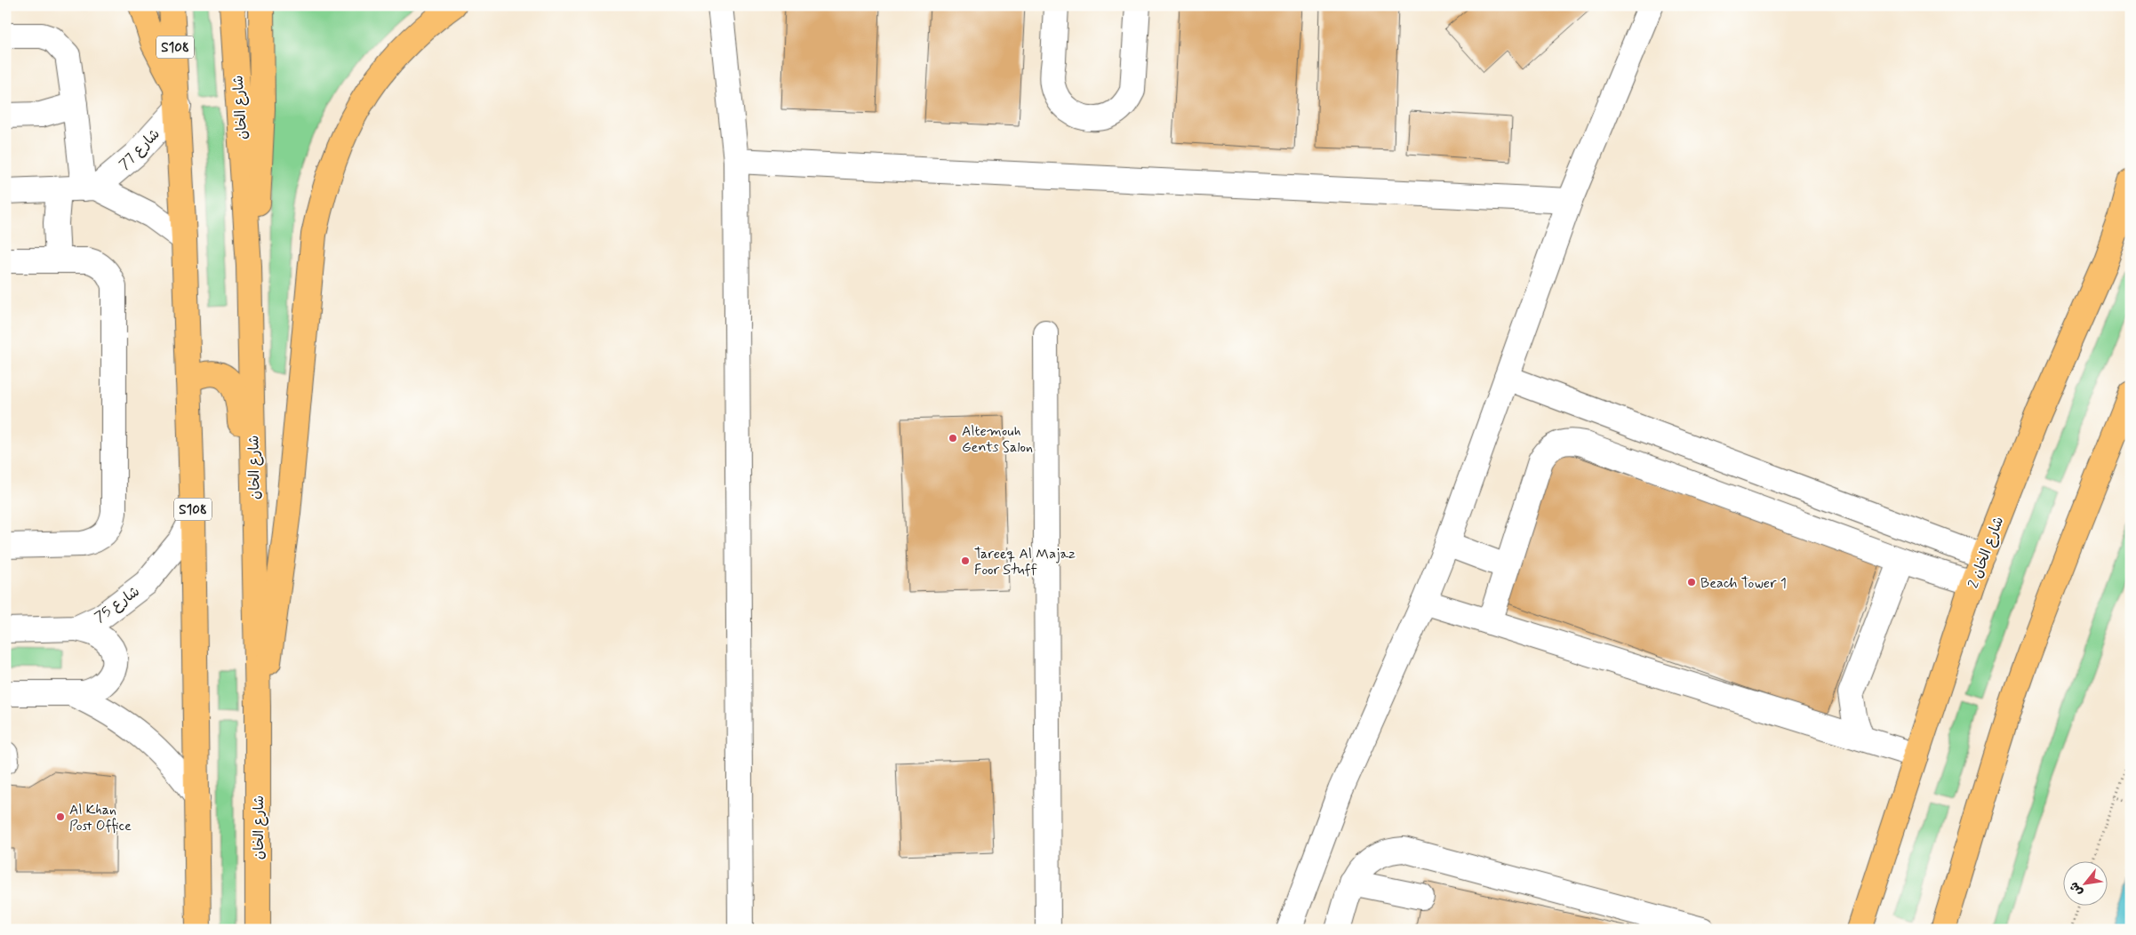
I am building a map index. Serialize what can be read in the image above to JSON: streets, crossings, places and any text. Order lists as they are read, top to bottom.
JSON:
{
  "streets": {
    "main road": ["S108", "شارع الخان", "شارع الخان 2"],
    "street": ["شارع 77", "شارع 75"]
  },
  "crossings": [
    ["S108", "شارع 77"],
    ["S108", "شارع 75"]
  ],
  "places": [
    "Altemouh Gents Salon",
    "Tareeq Al Majaz Foor Stuff",
    "Beach Tower 1",
    "Al Khan Post Office"
  ],
  "north": "bottom left"
}
